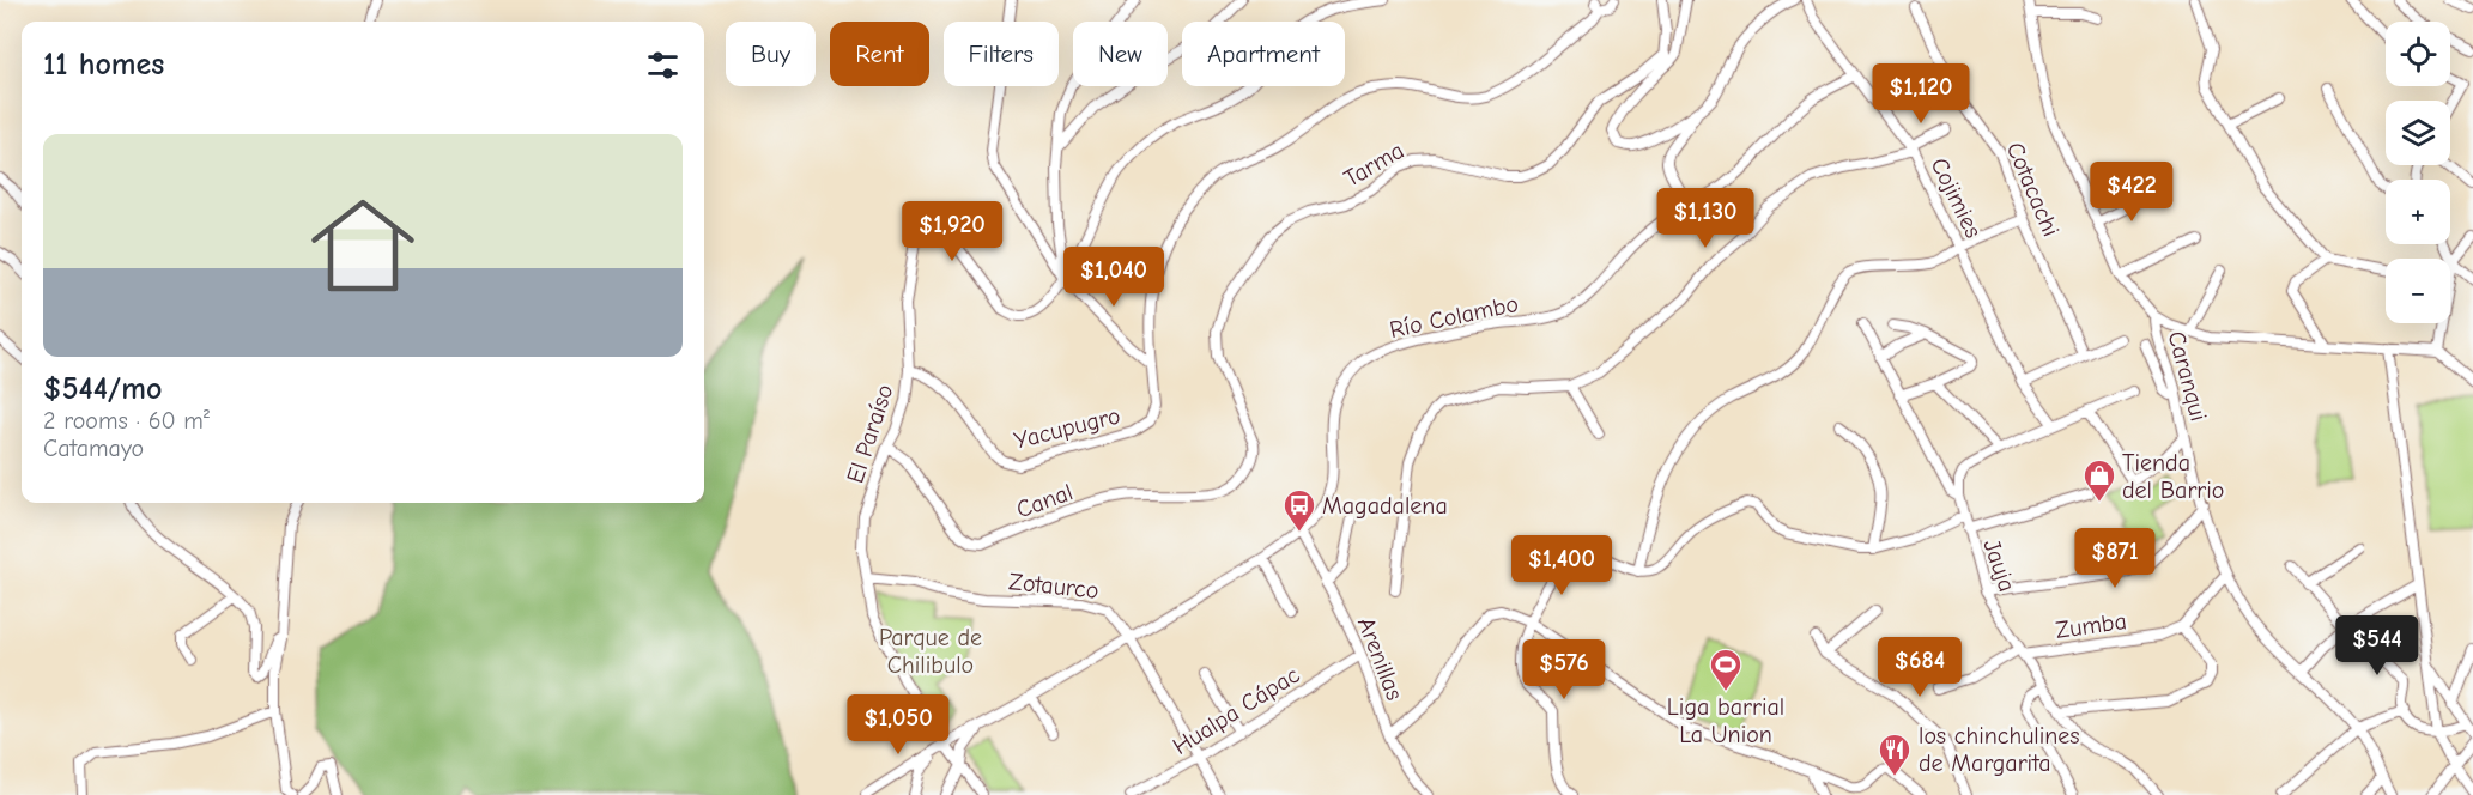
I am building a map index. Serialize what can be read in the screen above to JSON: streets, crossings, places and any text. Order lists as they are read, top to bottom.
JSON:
{
  "streets": {
    "street": [
      "Tarma",
      "Cotacachi",
      "Cojimies",
      "Río Colambo",
      "Caranqui",
      "Yacupugro",
      "El Paraíso",
      "Canal",
      "Jauja",
      "Zotaurco",
      "Zumba",
      "Arenillas",
      "Hualpa Cápac"
    ]
  },
  "crossings": [
    ["Tarma", "Canal"],
    ["Cojimies", "Río Colambo"],
    ["Río Colambo", "El Paraíso"],
    ["Río Colambo", "Zotaurco"],
    ["Río Colambo", "Arenillas"],
    ["Yacupugro", "El Paraíso"],
    ["El Paraíso", "Canal"],
    ["El Paraíso", "Zotaurco"],
    ["Jauja", "Zumba"],
    ["Zotaurco", "Hualpa Cápac"],
    ["Arenillas", "Hualpa Cápac"]
  ],
  "parks": ["Parque de Chilibulo"],
  "places": {
    "shop": ["Tienda del Barrio"],
    "bus stop": ["Magadalena"],
    "sports": ["Liga barrial La Union"],
    "restaurant": ["los chinchulines de Margarita"]
  },
  "page": {
    "map_buttons": ["+", "−"],
    "chip": [
      "Buy",
      "Rent",
      "Filters",
      "New",
      "Apartment"
    ],
    "heading": "11 homes",
    "price": [
      "$1,120",
      "$422",
      "$1,130",
      "$1,920",
      "$1,040",
      "$871",
      "$1,400",
      "$544",
      "$684",
      "$576",
      "$1,050"
    ],
    "list": [
      {
        "name": "$544/mo",
        "note": "2 rooms · 60 m² · Catamayo"
      }
    ]
  }
}
